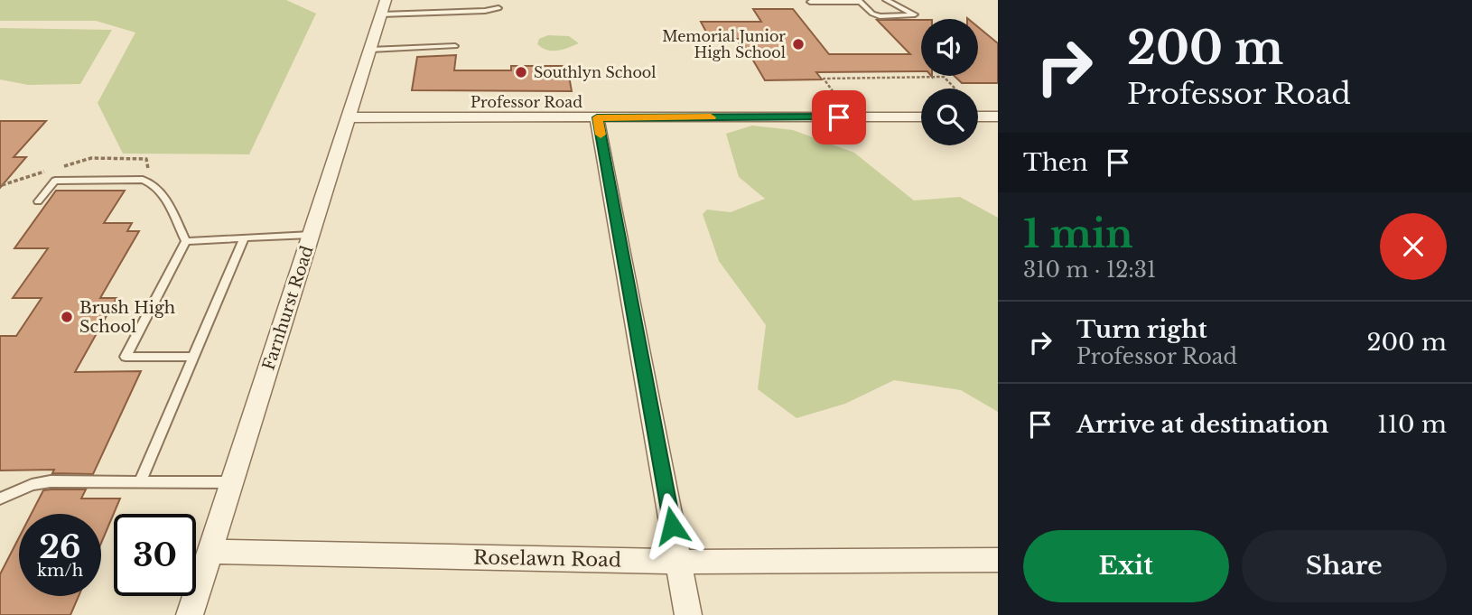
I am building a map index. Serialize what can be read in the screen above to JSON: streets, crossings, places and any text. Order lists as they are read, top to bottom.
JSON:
{
  "streets": {
    "street": ["Professor Road", "Farnhurst Road", "Roselawn Road"]
  },
  "crossings": [
    ["Professor Road", "Farnhurst Road"],
    ["Farnhurst Road", "Roselawn Road"]
  ],
  "places": ["Memorial Junior High School", "Southlyn School", "Brush High School"],
  "page": {
    "turn": ["200 m", "Professor Road"],
    "then": "Then",
    "heading": ["1 min", "310 m · 12:31"],
    "list": [
      {
        "name": "Turn right",
        "note": "Professor Road",
        "value": "200 m"
      },
      {
        "name": "Arrive at destination",
        "value": "110 m"
      }
    ],
    "speed": "26 km/h",
    "limit": "30",
    "buttons": ["Exit", "Share"]
  }
}
